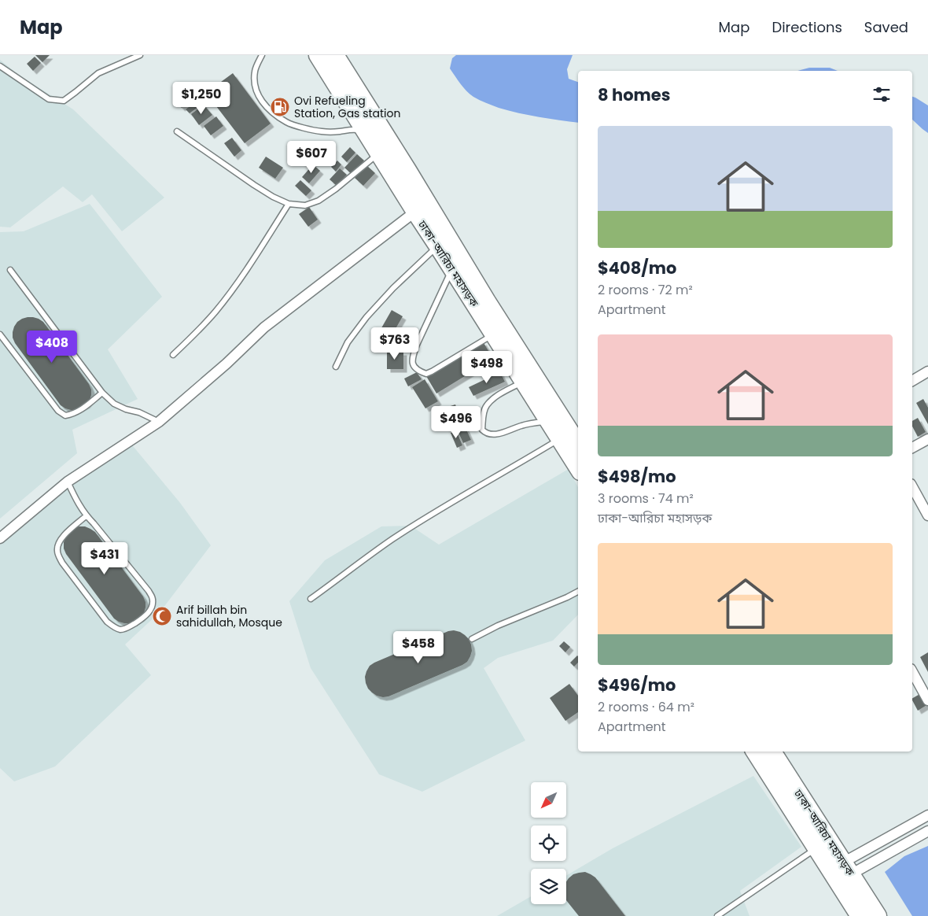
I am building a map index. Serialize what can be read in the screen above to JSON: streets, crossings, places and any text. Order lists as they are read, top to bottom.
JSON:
{
  "streets": {
    "highway": ["ঢাকা-আরিচা মহাসড়ক"]
  },
  "places": {
    "fuel station": ["Ovi Refueling Station, Gas station"],
    "mosque": ["Arif billah bin sahidullah, Mosque"]
  },
  "north": "bottom left",
  "page": {
    "header": "Map",
    "nav": ["Map", "Directions", "Saved"],
    "heading": "8 homes",
    "price": [
      "$1,250",
      "$607",
      "$763",
      "$408",
      "$498",
      "$496",
      "$431",
      "$458"
    ],
    "list": [
      {
        "name": "$408/mo",
        "note": "2 rooms · 72 m² · Apartment"
      },
      {
        "name": "$498/mo",
        "note": "3 rooms · 74 m² · ঢাকা-আরিচা মহাসড়ক"
      },
      {
        "name": "$496/mo",
        "note": "2 rooms · 64 m² · Apartment"
      }
    ]
  }
}
